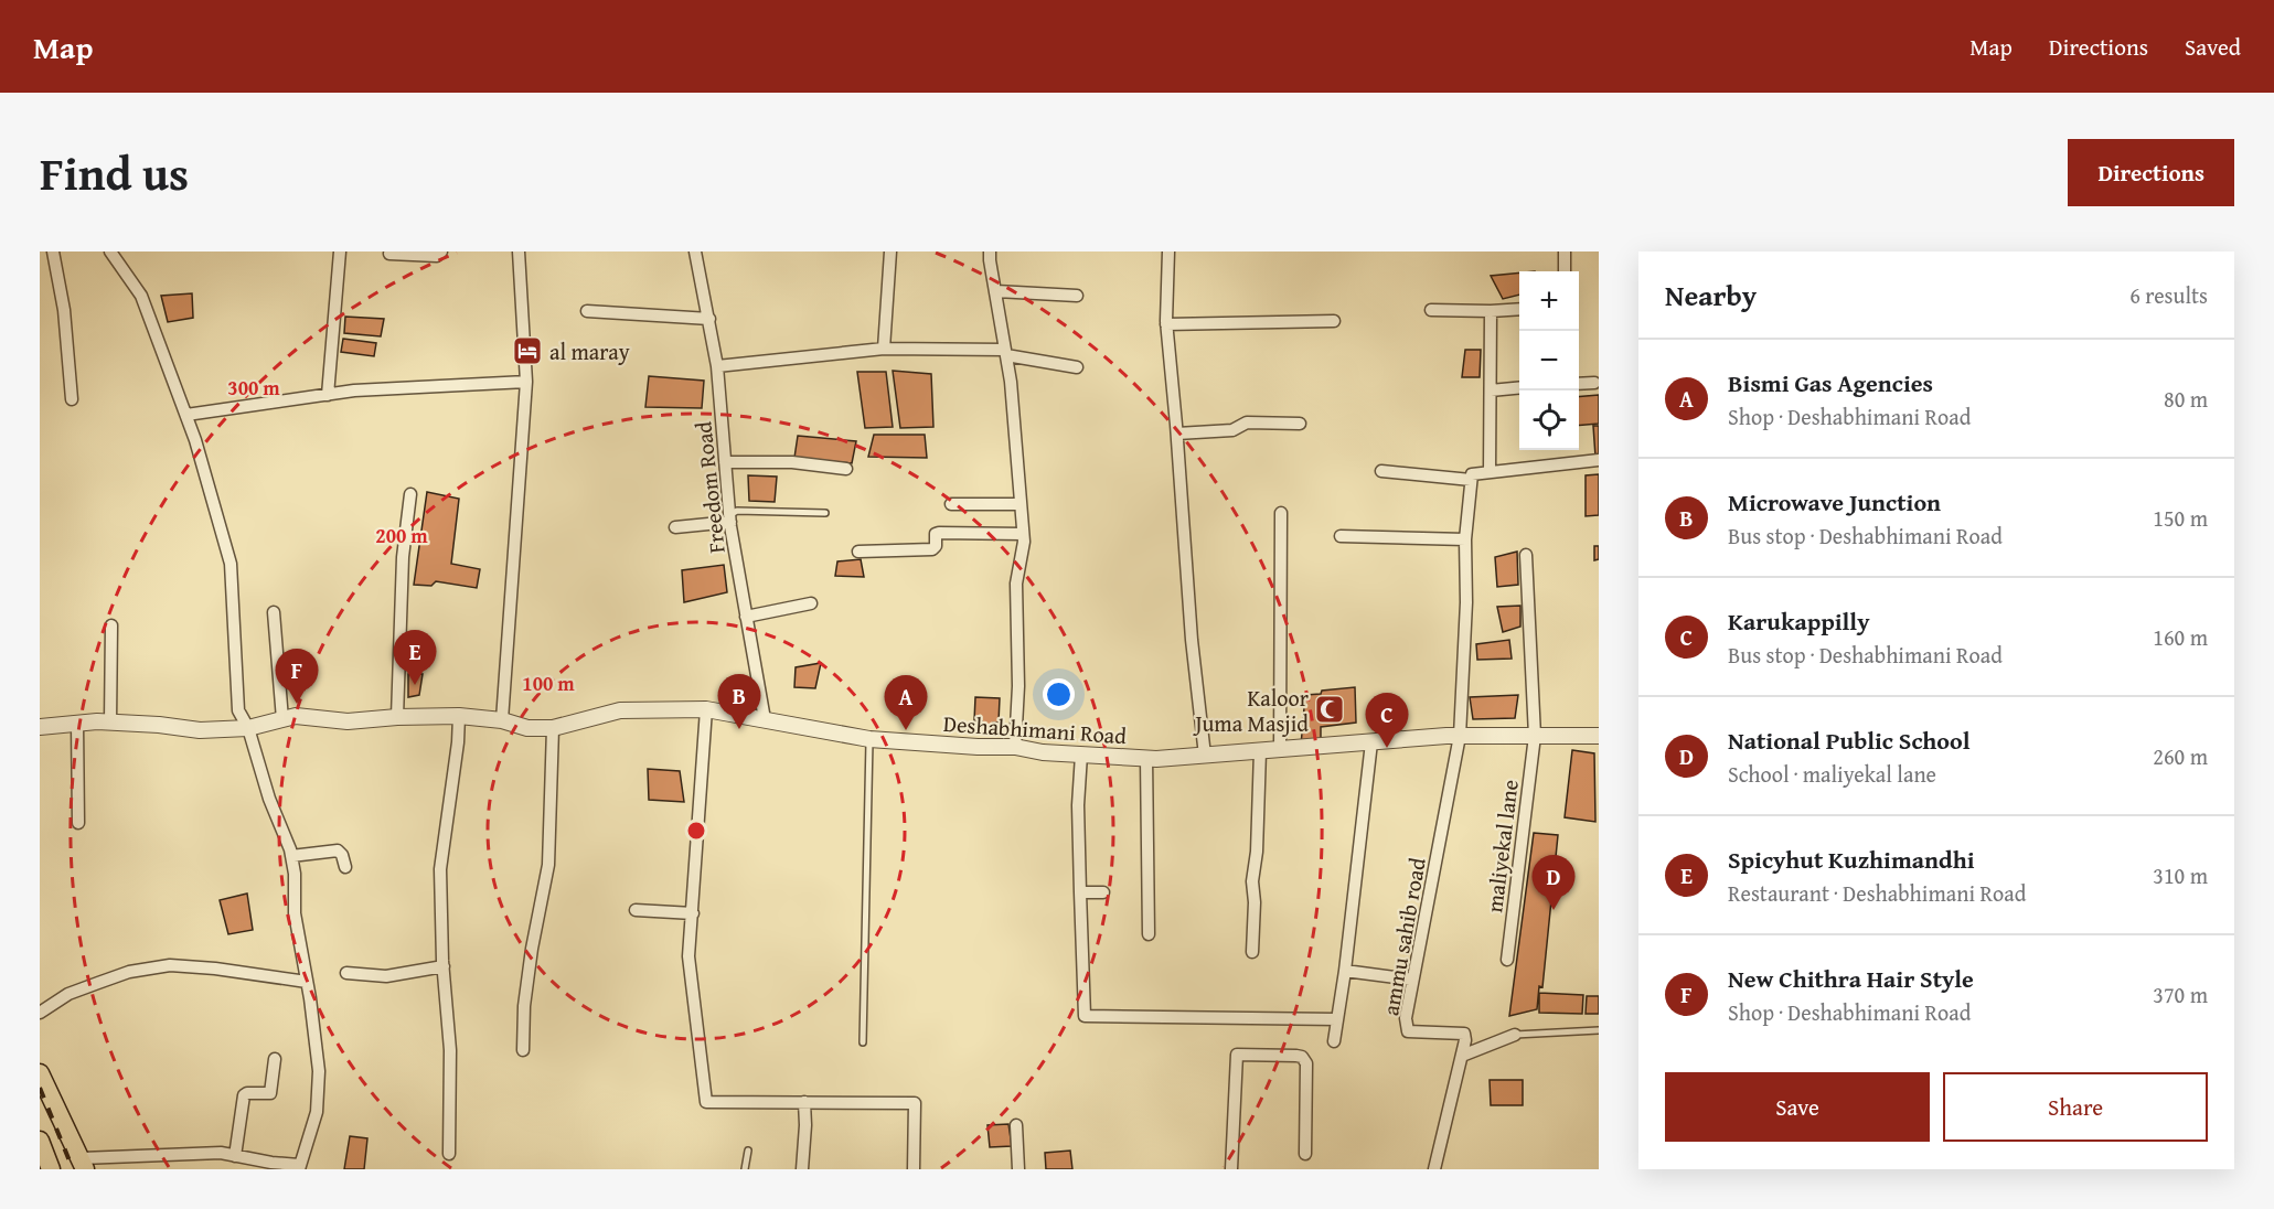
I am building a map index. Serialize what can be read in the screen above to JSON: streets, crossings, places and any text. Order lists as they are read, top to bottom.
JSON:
{
  "streets": {
    "street": [
      "Freedom Road",
      "Deshabhimani Road",
      "maliyekal lane",
      "ammu sahib road"
    ]
  },
  "crossings": [
    ["Freedom Road", "Deshabhimani Road"],
    ["Deshabhimani Road", "maliyekal lane"],
    ["Deshabhimani Road", "ammu sahib road"]
  ],
  "places": {
    "hotel": ["al maray"],
    "mosque": ["Kaloor Juma Masjid"]
  },
  "page": {
    "header": "Map",
    "nav": ["Map", "Directions", "Saved"],
    "title": "Find us",
    "buttons": [
      "Directions",
      ["Save", "Share"]
    ],
    "heading": ["Nearby", "6 results"],
    "map_buttons": ["+", "−"],
    "list": [
      {
        "mark": "A",
        "name": "Bismi Gas Agencies",
        "note": "Shop · Deshabhimani Road",
        "value": "80 m"
      },
      {
        "mark": "B",
        "name": "Microwave Junction",
        "note": "Bus stop · Deshabhimani Road",
        "value": "150 m"
      },
      {
        "mark": "C",
        "name": "Karukappilly",
        "note": "Bus stop · Deshabhimani Road",
        "value": "160 m"
      },
      {
        "mark": "D",
        "name": "National Public School",
        "note": "School · maliyekal lane",
        "value": "260 m"
      },
      {
        "mark": "E",
        "name": "Spicyhut Kuzhimandhi",
        "note": "Restaurant · Deshabhimani Road",
        "value": "310 m"
      },
      {
        "mark": "F",
        "name": "New Chithra Hair Style",
        "note": "Shop · Deshabhimani Road",
        "value": "370 m"
      }
    ],
    "pins": [
      "E",
      "F",
      "B",
      "A",
      "C",
      "D"
    ]
  },
  "rings": ["300 m", "200 m", "100 m"]
}
